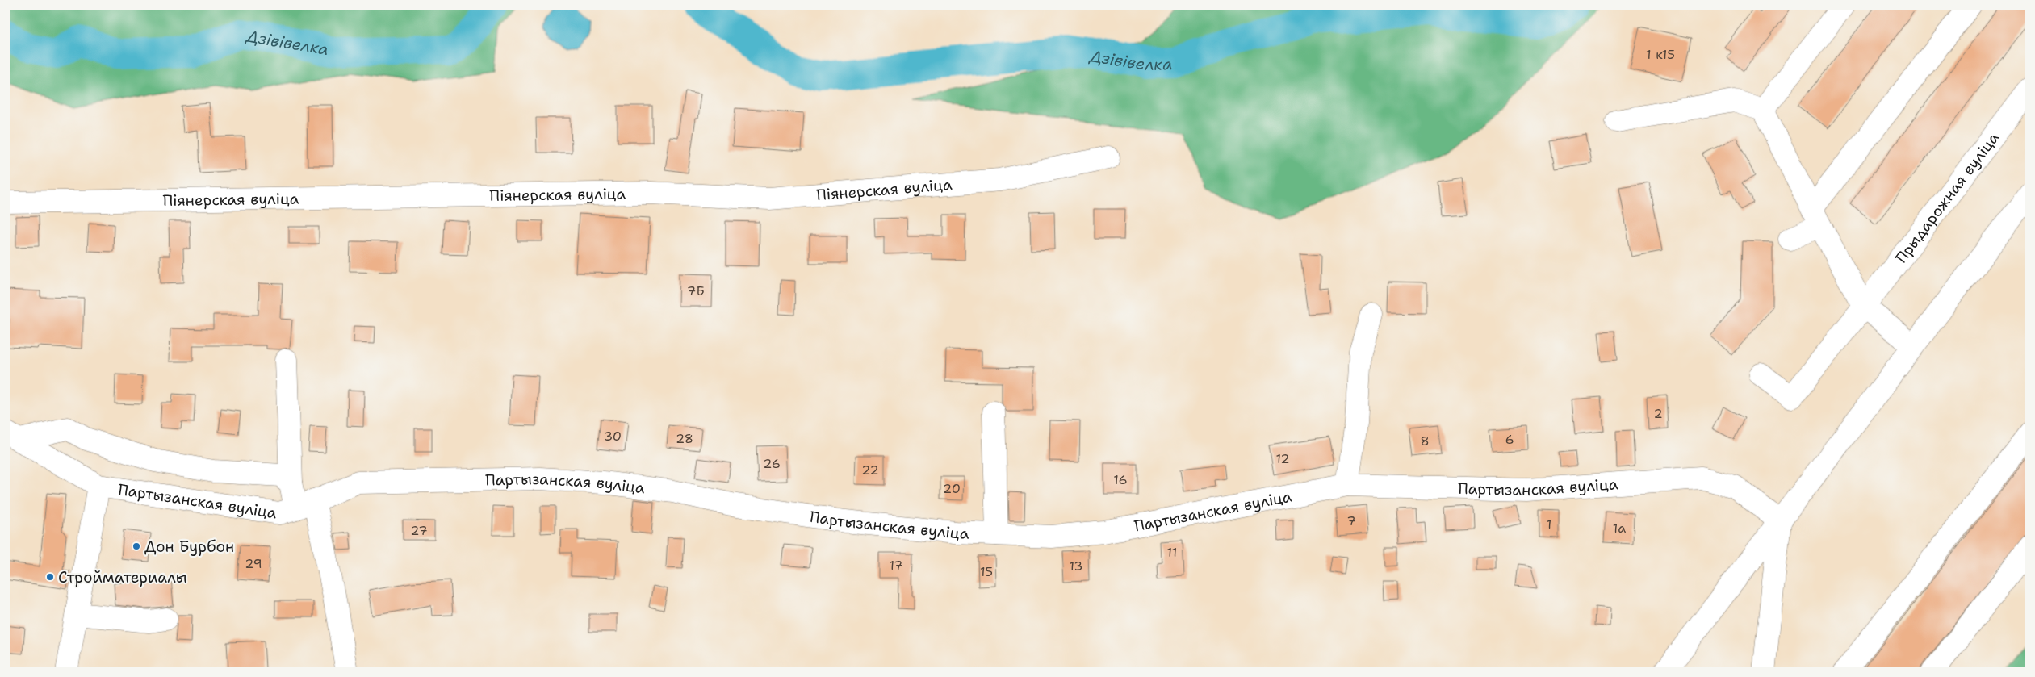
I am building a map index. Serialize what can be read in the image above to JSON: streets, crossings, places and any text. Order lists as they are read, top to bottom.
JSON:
{
  "streets": {
    "street": ["Піянерская вуліца", "Прыдарожная вуліца", "Партызанская вуліца"]
  },
  "water": ["Дзівівелка"],
  "places": ["Дон Бурбон", "Стройматериалы"],
  "house_numbers": [
    "1 к15",
    "7Б",
    "2",
    "30",
    "28",
    "6",
    "8",
    "12",
    "26",
    "22",
    "16",
    "20",
    "7",
    "1",
    "1а",
    "27",
    "11",
    "29",
    "17",
    "13",
    "15"
  ]
}
